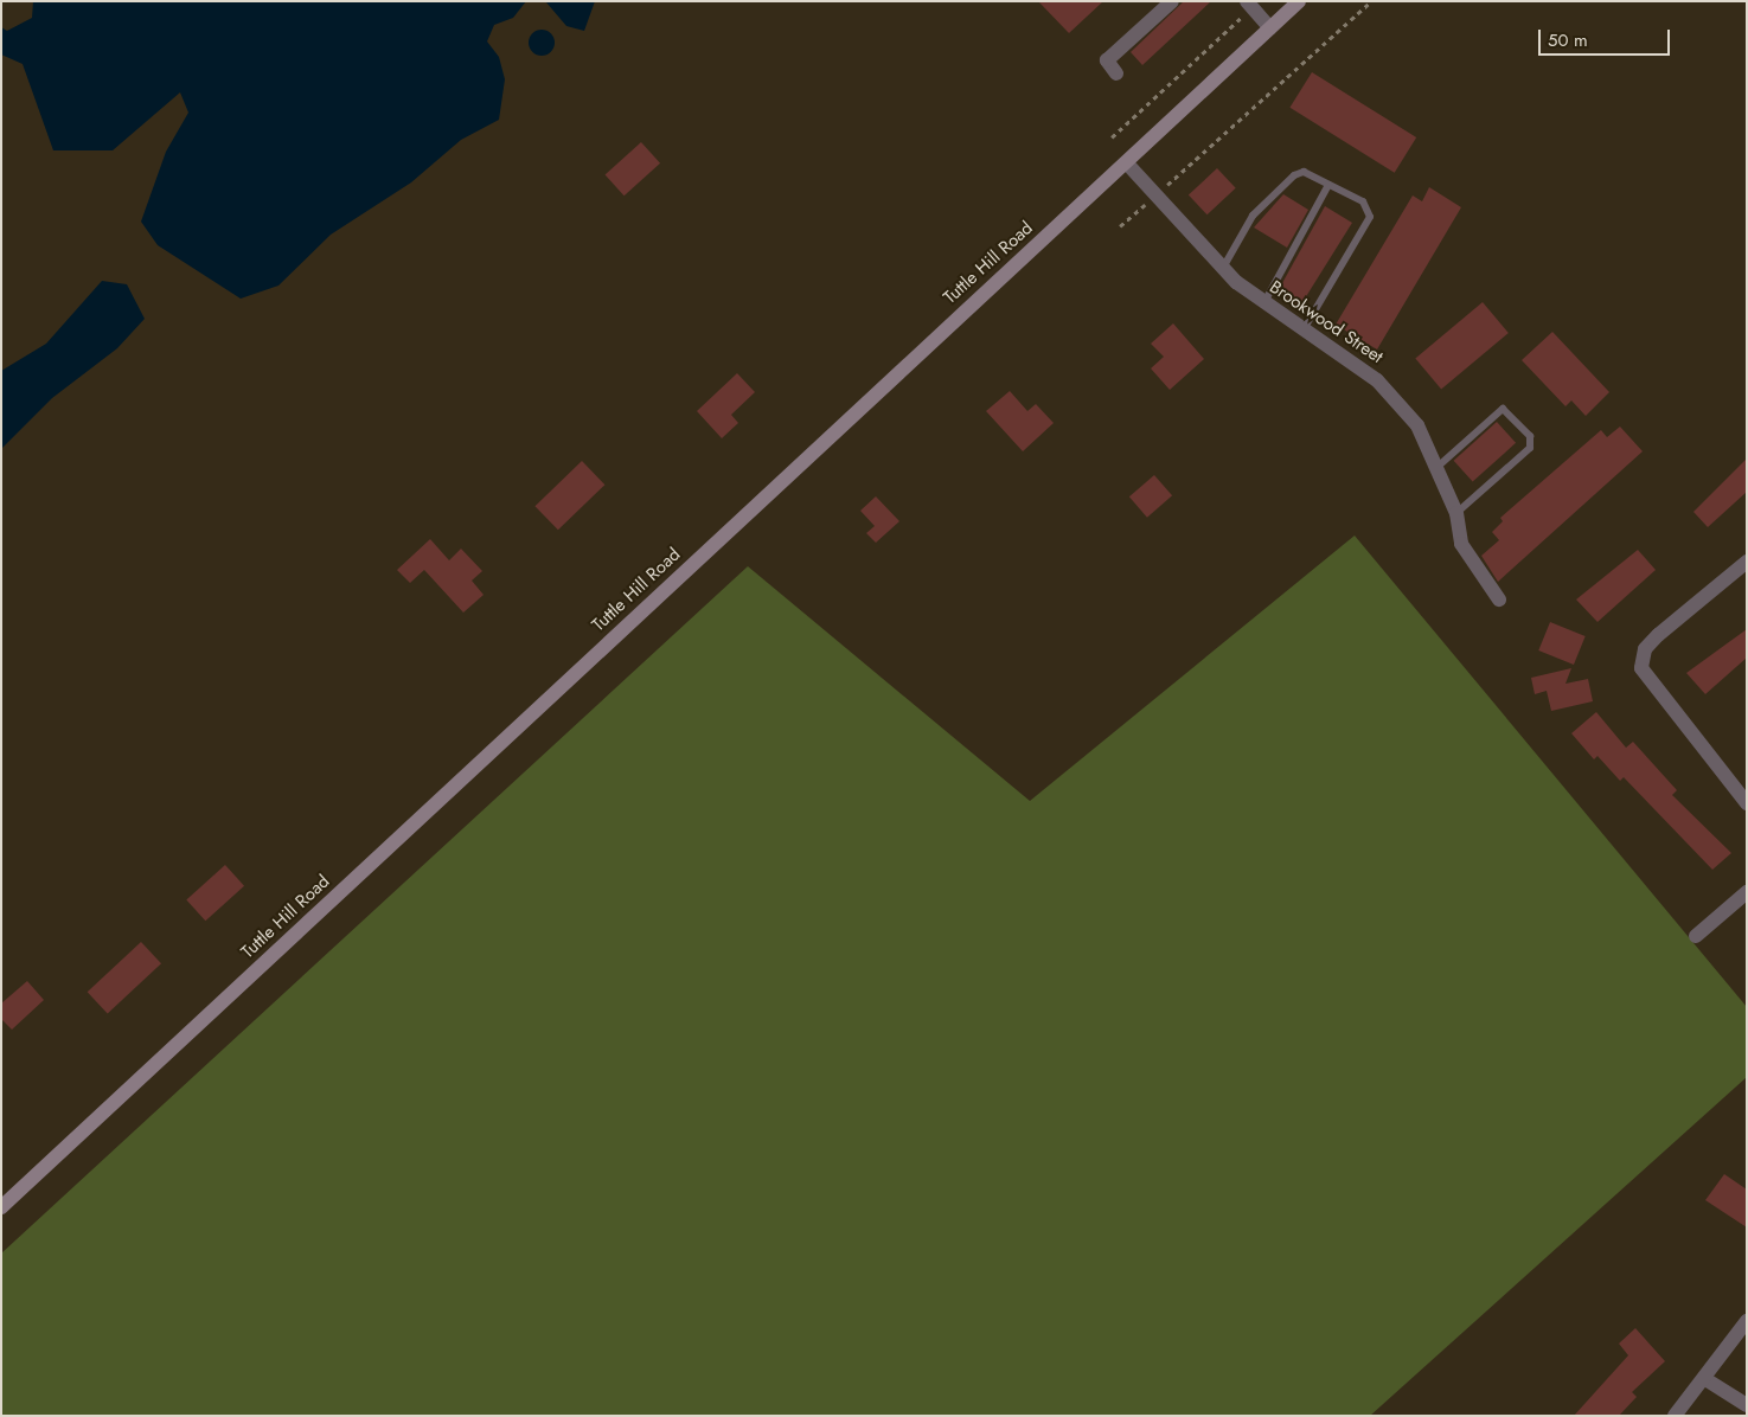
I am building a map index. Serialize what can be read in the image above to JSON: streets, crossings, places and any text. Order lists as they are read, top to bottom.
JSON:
{
  "streets": {
    "main road": ["Tuttle Hill Road"],
    "street": ["Brookwood Street"]
  },
  "crossings": [
    ["Tuttle Hill Road", "Brookwood Street"]
  ],
  "scale_bar": "50 m"
}
